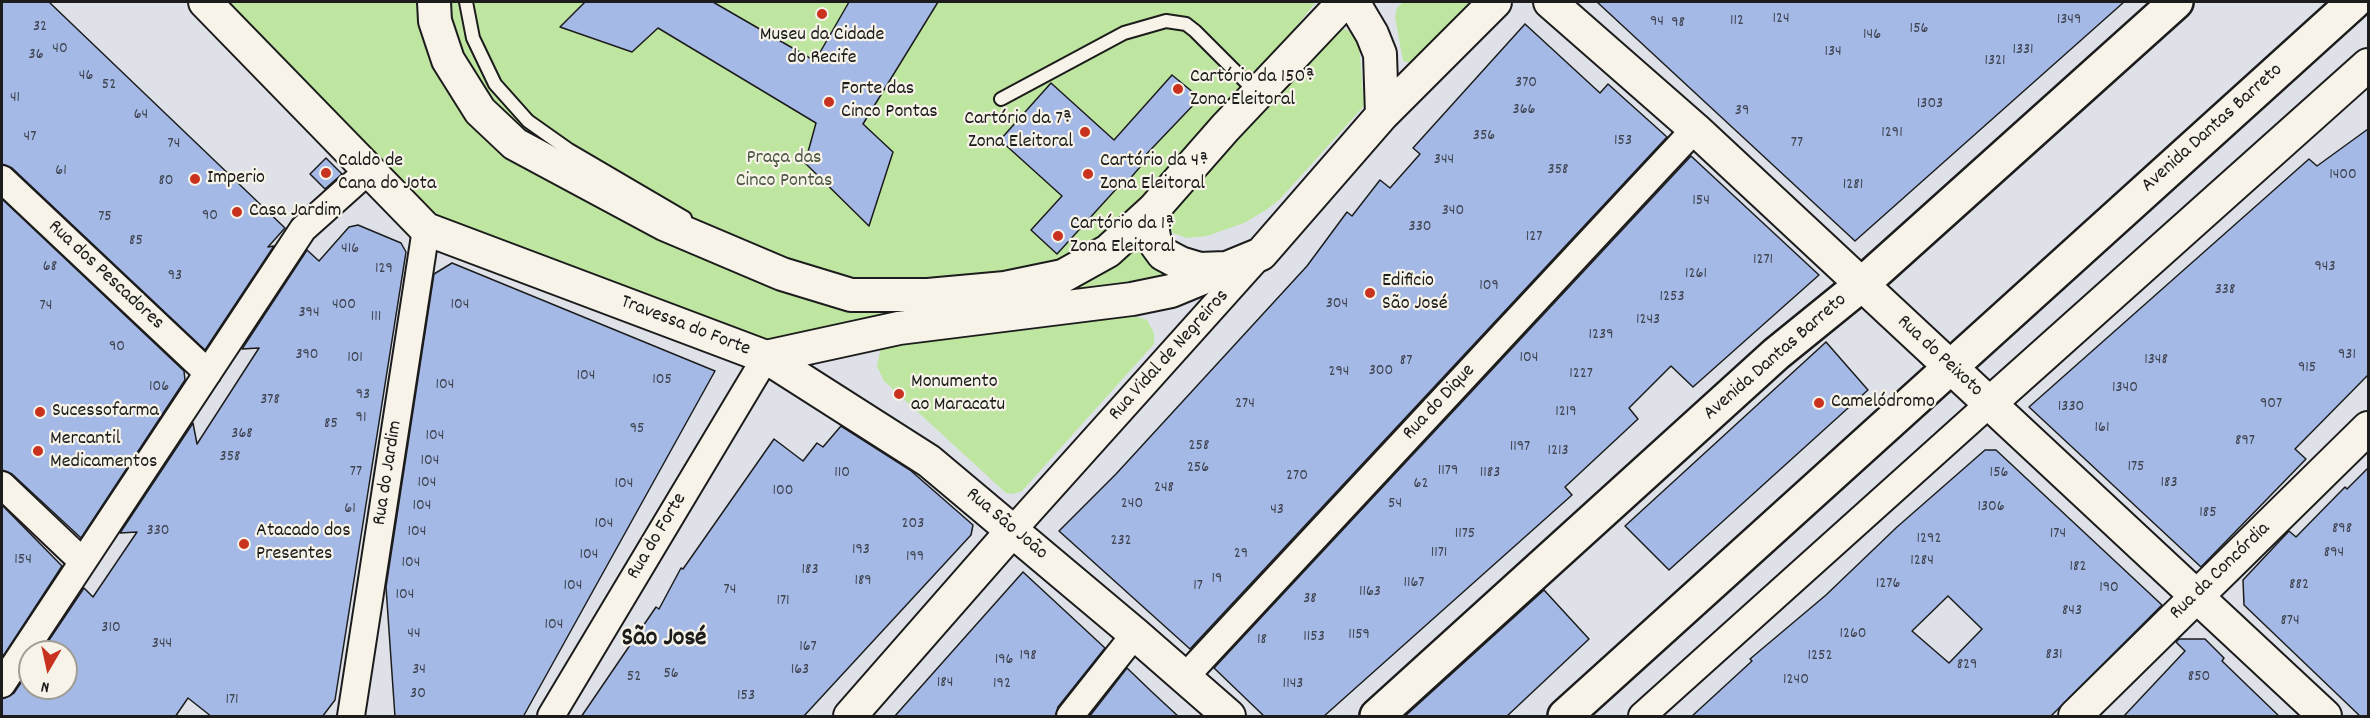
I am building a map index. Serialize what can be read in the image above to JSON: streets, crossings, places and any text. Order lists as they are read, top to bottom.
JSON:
{
  "streets": {
    "main road": ["Avenida Dantas Barreto"],
    "street": [
      "Rua dos Pescadores",
      "Travessa do Forte",
      "Rua Vidal de Negreiros",
      "Rua do Peixoto",
      "Rua do Dique",
      "Rua do Jardim",
      "Rua São João",
      "Rua do Forte",
      "Rua da Concórdia"
    ]
  },
  "crossings": [
    ["Avenida Dantas Barreto", "Rua do Peixoto"],
    ["Travessa do Forte", "Rua Vidal de Negreiros"],
    ["Travessa do Forte", "Rua do Jardim"],
    ["Travessa do Forte", "Rua São João"],
    ["Travessa do Forte", "Rua do Forte"],
    ["Rua Vidal de Negreiros", "Rua São João"],
    ["Rua do Peixoto", "Rua do Dique"],
    ["Rua do Peixoto", "Rua da Concórdia"],
    ["Rua do Dique", "Rua São João"],
    ["Rua São João", "Rua do Forte"]
  ],
  "districts": ["São José"],
  "parks": ["Praça das Cinco Pontas"],
  "places": [
    "Museu da Cidade do Recife",
    "Cartório da 150ª Zona Eleitoral",
    "Forte das Cinco Pontas",
    "Cartório da 7ª Zona Eleitoral",
    "Caldo de Cana do Jota",
    "Cartório da 4ª Zona Eleitoral",
    "Imperio",
    "Casa Jardim",
    "Cartório da 1ª Zona Eleitoral",
    "Edificio São José",
    "Monumento ao Maracatu",
    "Camelódromo",
    "Sucessofarma",
    "Mercantil Medicamentos",
    "Atacado dos Presentes"
  ],
  "house_numbers": [
    "124",
    "1349",
    "112",
    "94",
    "98",
    "32",
    "156",
    "146",
    "40",
    "1331",
    "134",
    "36",
    "1321",
    "46",
    "370",
    "52",
    "41",
    "1303",
    "366",
    "39",
    "64",
    "1291",
    "356",
    "47",
    "153",
    "77",
    "74",
    "344",
    "358",
    "61",
    "1400",
    "80",
    "1281",
    "154",
    "340",
    "90",
    "75",
    "330",
    "127",
    "85",
    "416",
    "1271",
    "68",
    "943",
    "129",
    "1261",
    "93",
    "109",
    "338",
    "1253",
    "304",
    "400",
    "104",
    "74",
    "394",
    "111",
    "1243",
    "1239",
    "90",
    "390",
    "931",
    "101",
    "104",
    "1348",
    "87",
    "915",
    "300",
    "294",
    "1227",
    "104",
    "105",
    "104",
    "106",
    "1340",
    "93",
    "378",
    "274",
    "907",
    "1330",
    "1219",
    "91",
    "85",
    "161",
    "95",
    "368",
    "104",
    "897",
    "258",
    "1197",
    "1213",
    "358",
    "104",
    "175",
    "256",
    "1179",
    "77",
    "110",
    "1183",
    "156",
    "270",
    "104",
    "183",
    "104",
    "62",
    "248",
    "100",
    "240",
    "54",
    "104",
    "1306",
    "61",
    "43",
    "185",
    "104",
    "203",
    "898",
    "330",
    "104",
    "1175",
    "174",
    "1292",
    "232",
    "193",
    "1171",
    "894",
    "29",
    "104",
    "199",
    "154",
    "1284",
    "104",
    "182",
    "183",
    "19",
    "189",
    "1167",
    "1276",
    "882",
    "104",
    "17",
    "190",
    "74",
    "1163",
    "104",
    "38",
    "171",
    "843",
    "874",
    "104",
    "310",
    "44",
    "1260",
    "1159",
    "1153",
    "18",
    "344",
    "167",
    "831",
    "198",
    "1252",
    "196",
    "829",
    "34",
    "163",
    "56",
    "52",
    "850",
    "1240",
    "184",
    "192",
    "1143",
    "30",
    "153",
    "171"
  ],
  "north": "bottom"
}
